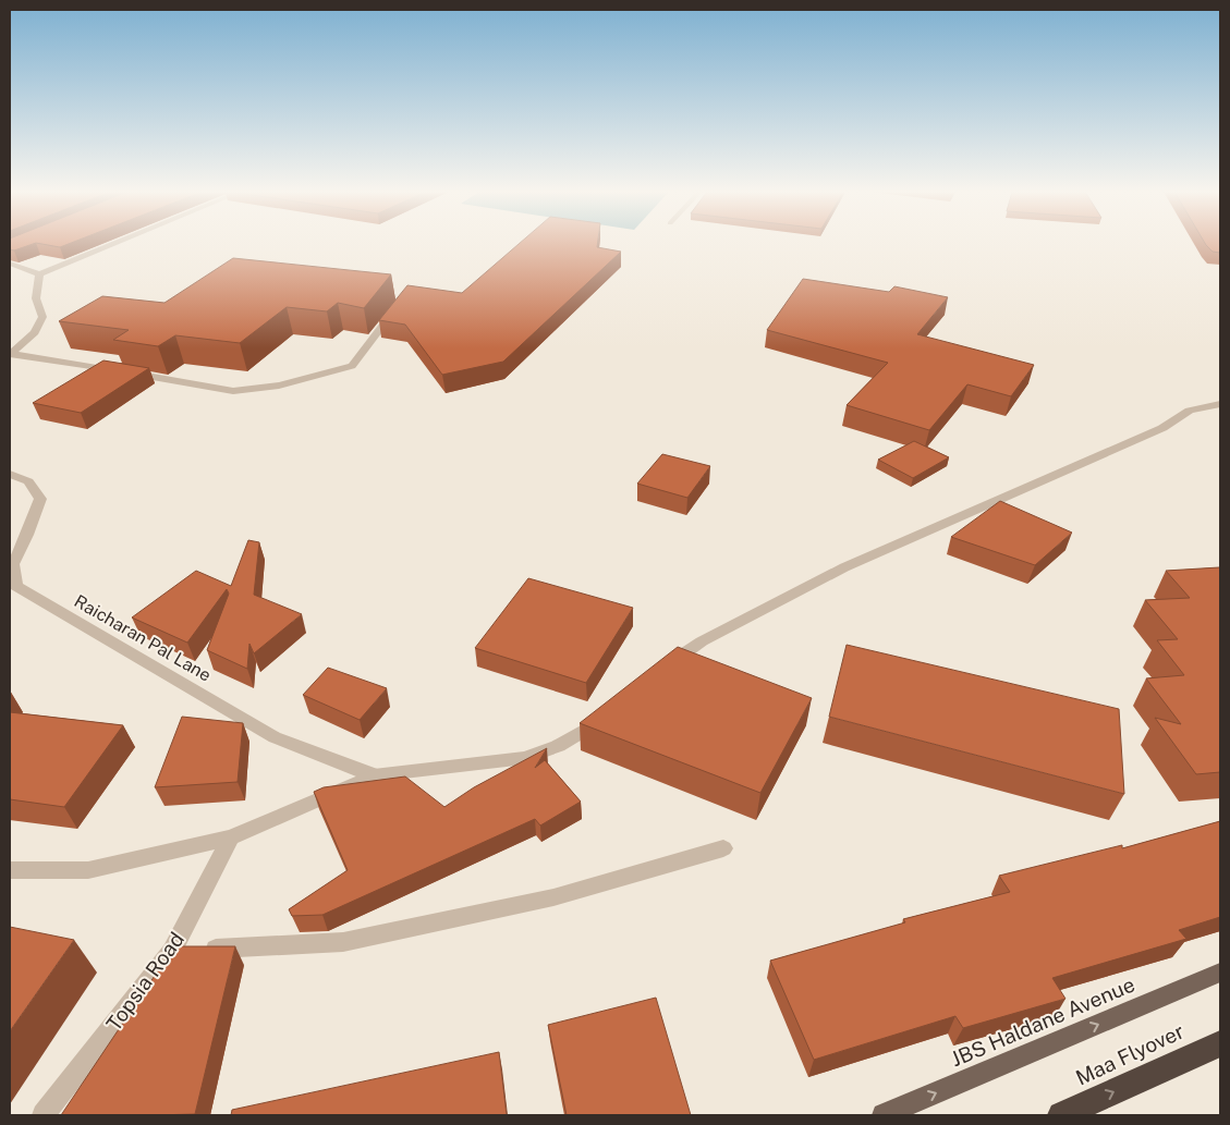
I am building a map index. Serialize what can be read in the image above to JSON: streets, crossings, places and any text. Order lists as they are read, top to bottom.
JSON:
{
  "streets": {
    "highway": ["Maa Flyover"],
    "main road": ["JBS Haldane Avenue"],
    "street": ["Raicharan Pal Lane", "Topsia Road"]
  },
  "one_way": ["JBS Haldane Avenue", "Maa Flyover"]
}
